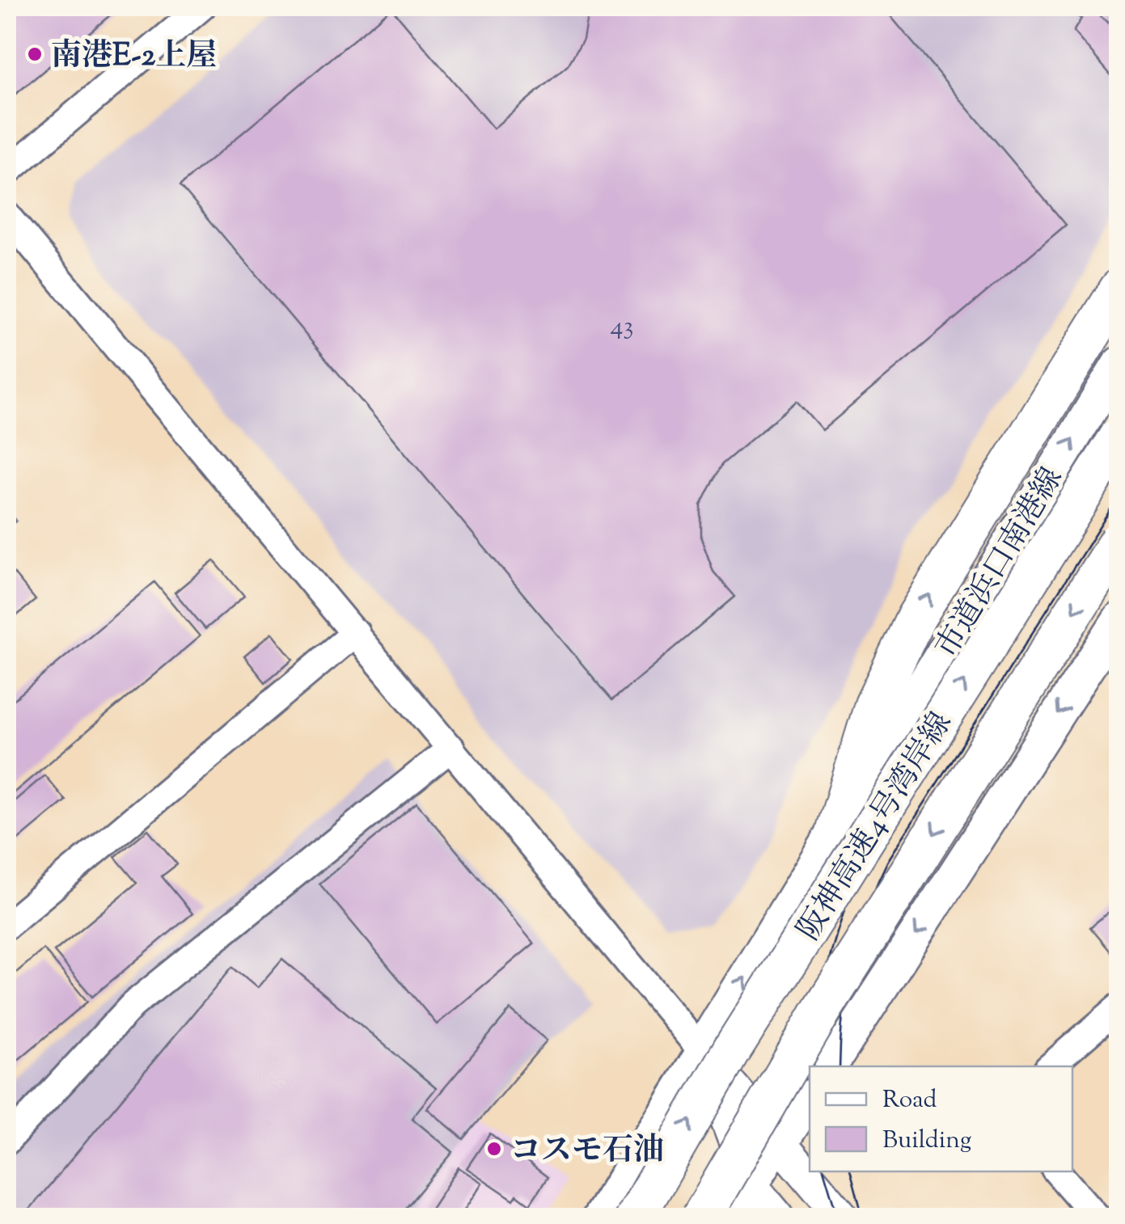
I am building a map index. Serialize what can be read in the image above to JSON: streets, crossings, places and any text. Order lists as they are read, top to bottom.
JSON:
{
  "streets": {
    "highway": ["阪神高速4号湾岸線"],
    "main road": ["市道浜口南港線"]
  },
  "places": ["南港E-2上屋", "コスモ石油"],
  "house_numbers": ["43"],
  "legend": ["Road", "Building"]
}
